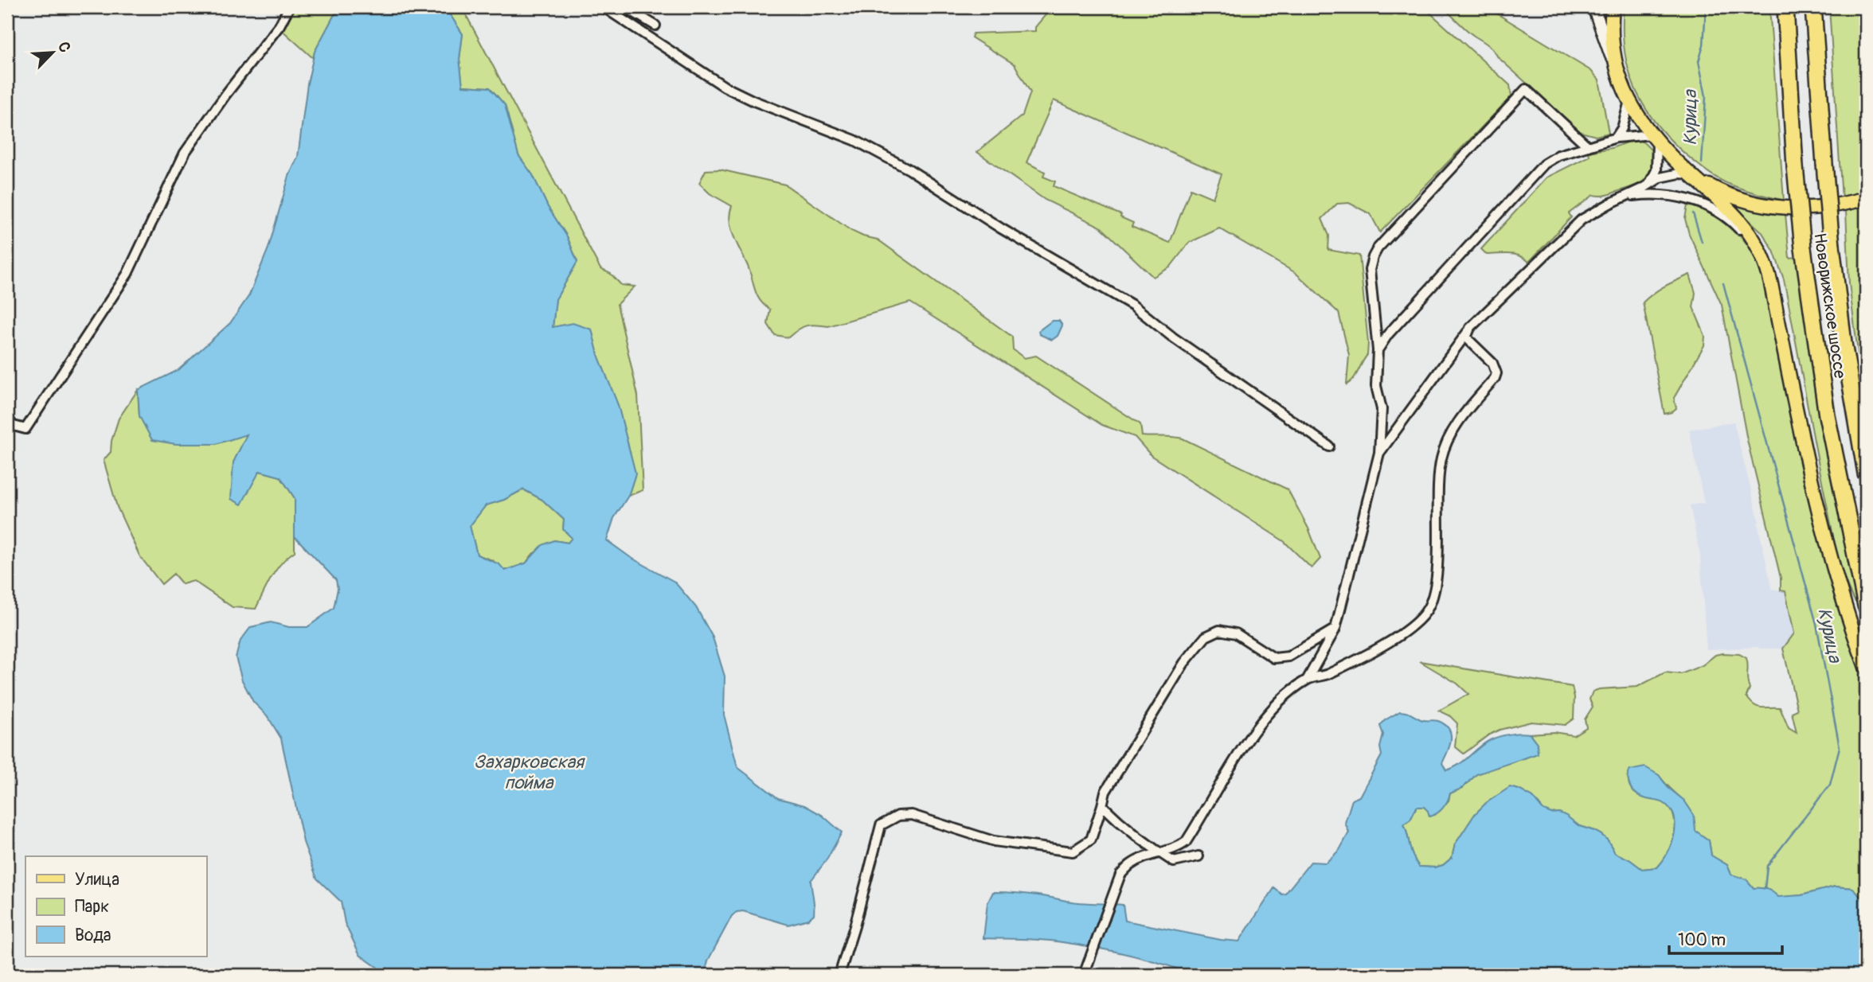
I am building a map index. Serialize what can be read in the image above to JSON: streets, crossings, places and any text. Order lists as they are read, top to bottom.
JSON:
{
  "streets": {
    "highway": ["Новорижское шоссе"]
  },
  "water": ["Курица", "Захарковская пойма"],
  "legend": ["Улица", "Парк", "Вода"],
  "scale_bar": "100 m",
  "north": "top right"
}
